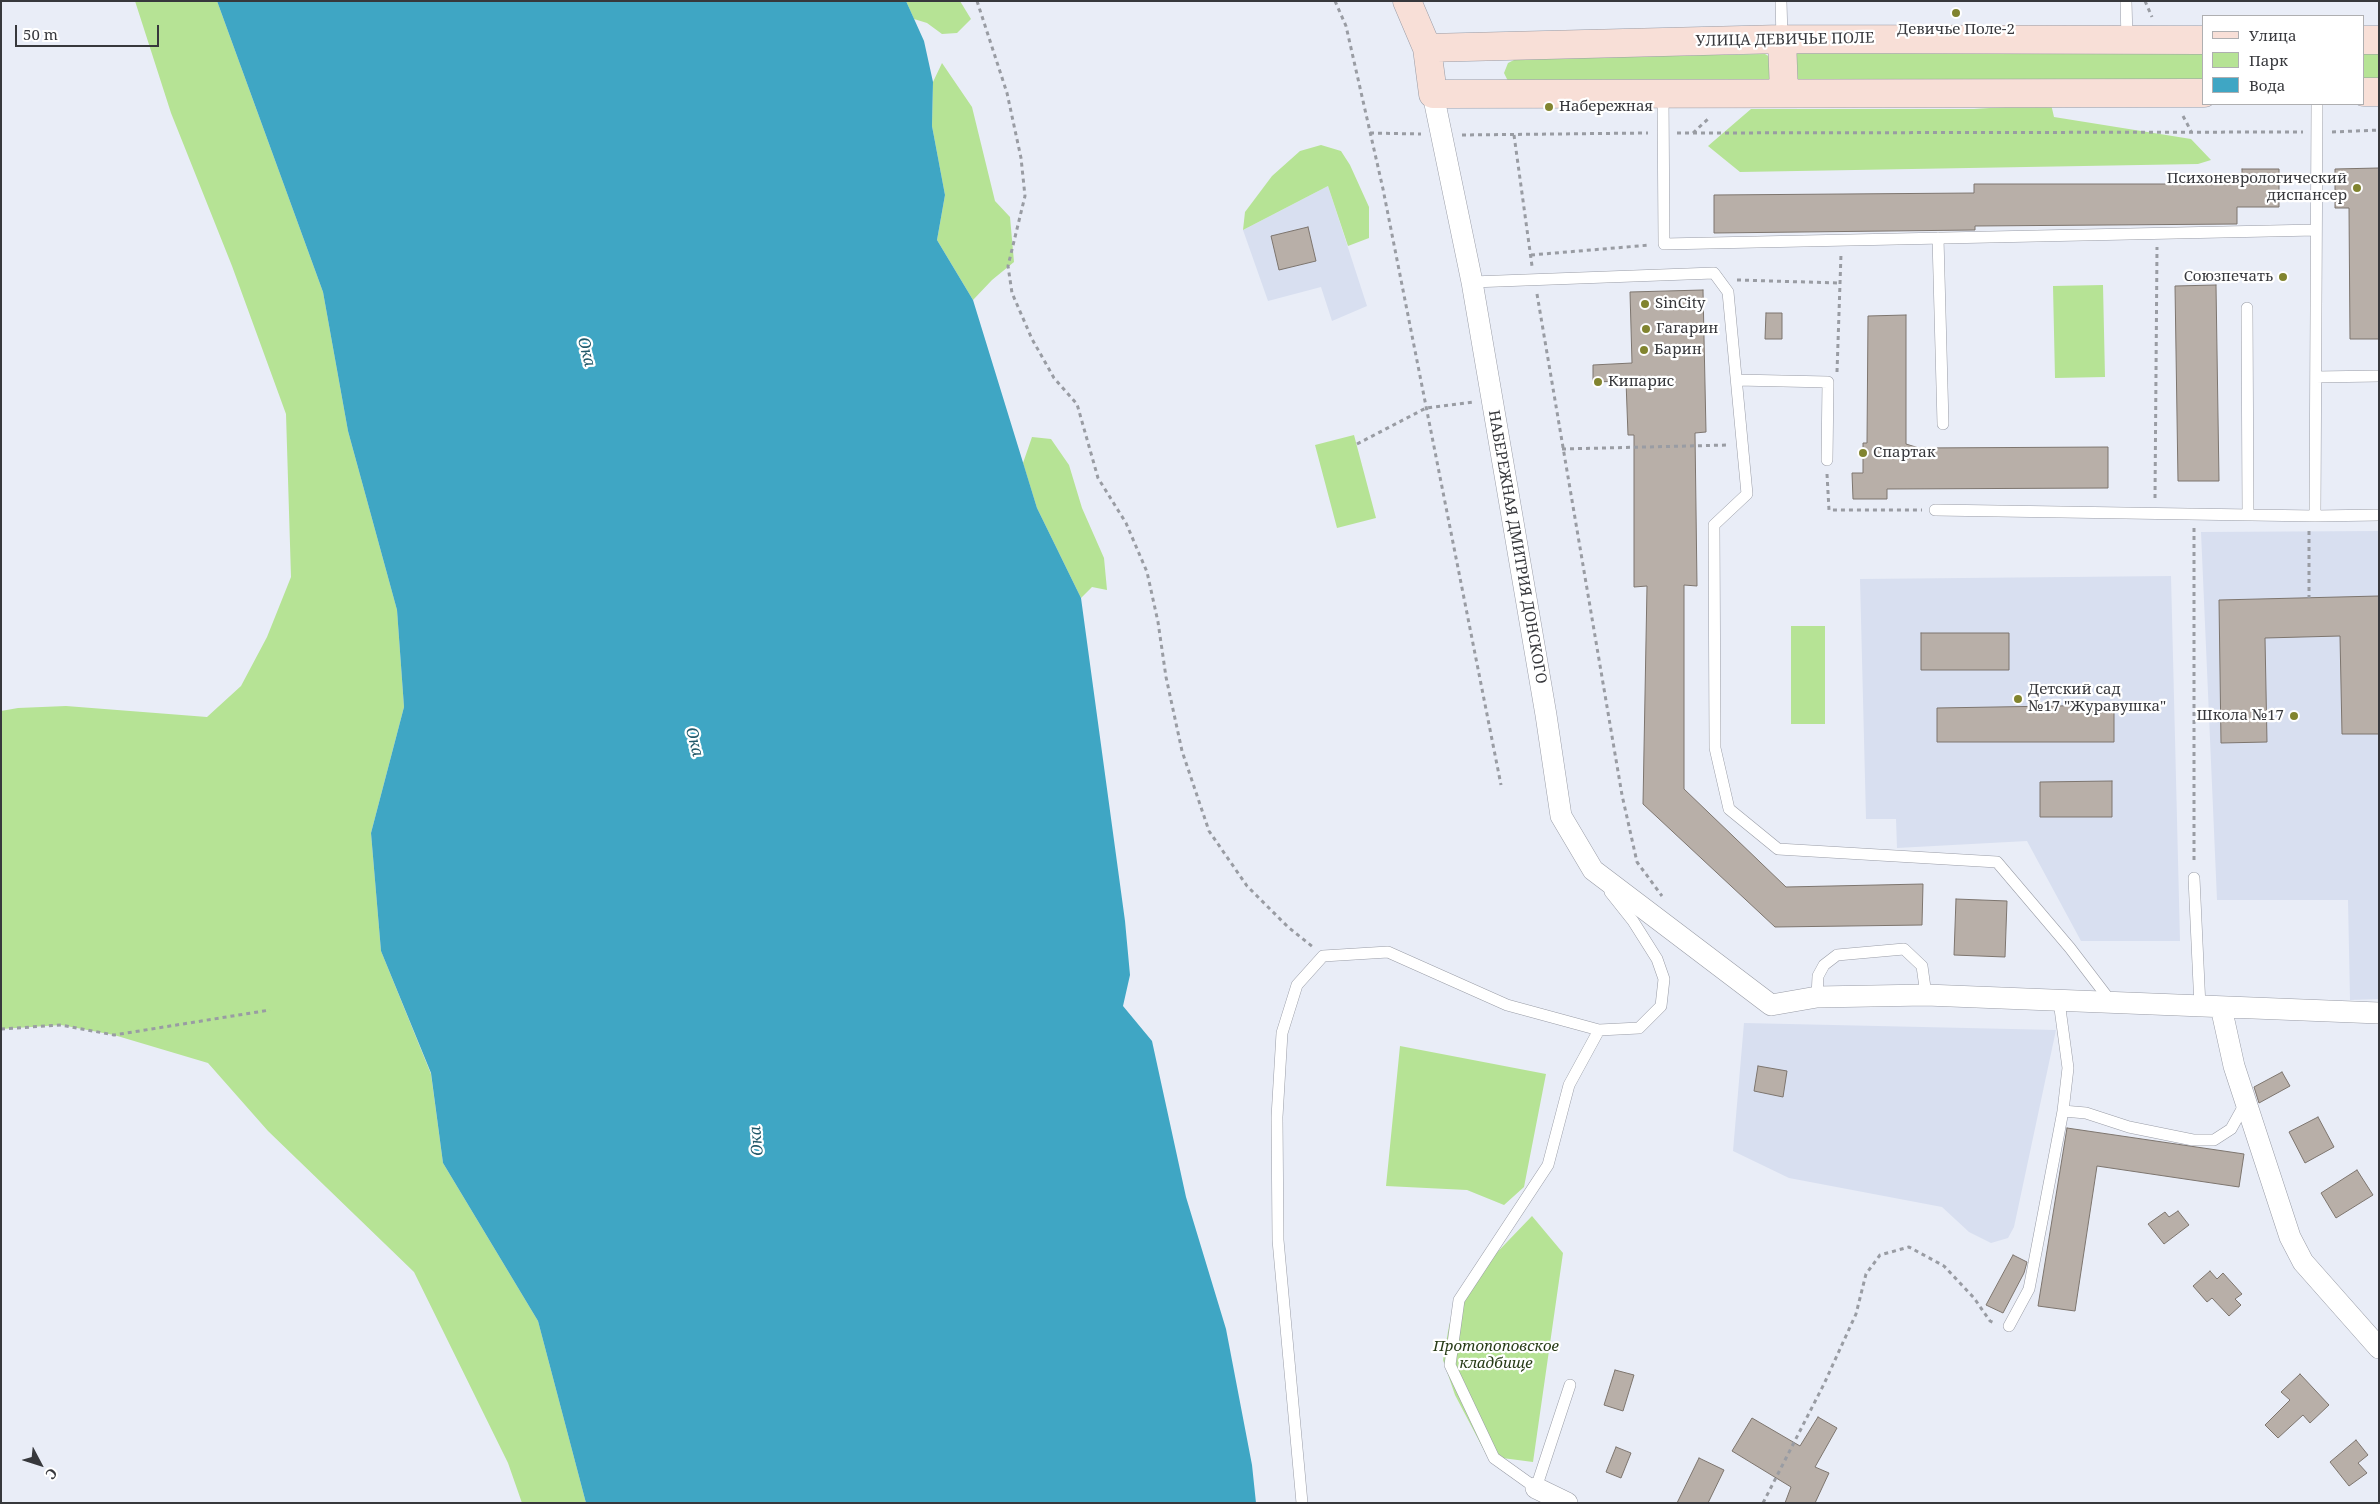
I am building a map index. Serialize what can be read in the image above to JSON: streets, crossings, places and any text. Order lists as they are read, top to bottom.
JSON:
{
  "streets": {
    "street": ["УЛИЦА ДЕВИЧЬЕ ПОЛЕ", "НАБЕРЕЖНАЯ ДМИТРИЯ ДОНСКОГО"]
  },
  "crossings": [
    ["УЛИЦА ДЕВИЧЬЕ ПОЛЕ", "НАБЕРЕЖНАЯ ДМИТРИЯ ДОНСКОГО"]
  ],
  "water": ["Ока"],
  "parks": ["Протопоповское кладбище"],
  "places": [
    "Девичье Поле-2",
    "Набережная",
    "Психоневрологический диспансер",
    "Союзпечать",
    "SinCity",
    "Гагарин",
    "Барин",
    "Кипарис",
    "Спартак",
    "Детский сад №17 \"Журавушка\"",
    "Школа №17"
  ],
  "legend": ["Улица", "Парк", "Вода"],
  "scale_bar": "50 m",
  "north": "bottom right"
}
